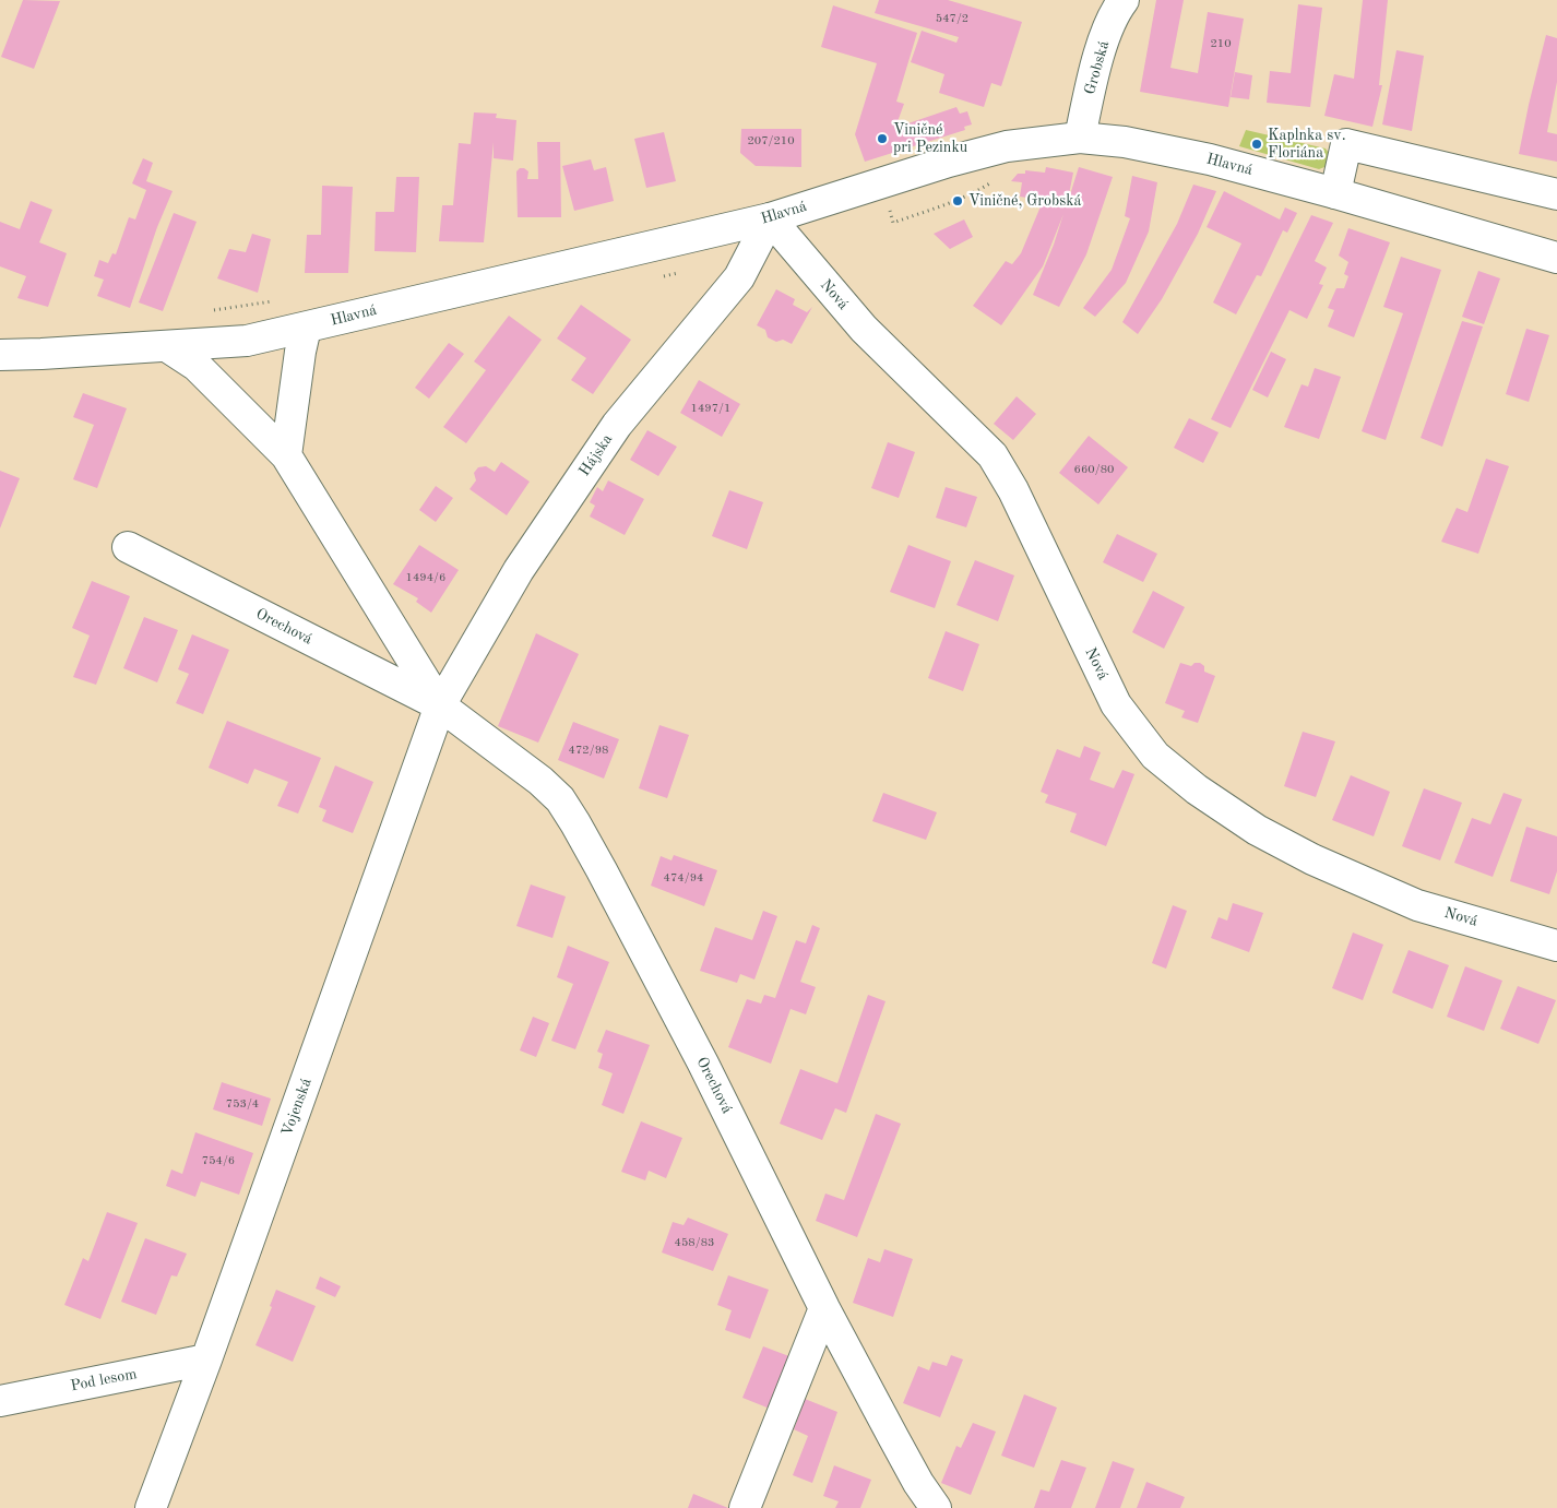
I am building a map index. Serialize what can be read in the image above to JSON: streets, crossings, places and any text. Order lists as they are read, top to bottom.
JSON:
{
  "streets": {
    "street": [
      "Grobská",
      "Hlavná",
      "Nová",
      "Hájska",
      "Orechová",
      "Vojenská",
      "Pod lesom"
    ]
  },
  "crossings": [
    ["Grobská", "Hlavná"],
    ["Hlavná", "Nová"],
    ["Hlavná", "Hájska"],
    ["Hlavná", "Orechová"],
    ["Nová", "Hájska"],
    ["Hájska", "Orechová"],
    ["Hájska", "Vojenská"],
    ["Orechová", "Vojenská"],
    ["Vojenská", "Pod lesom"]
  ],
  "places": ["Viničné pri Pezinku", "Kaplnka sv. Floriána", "Viničné, Grobská"],
  "house_numbers": [
    "547/2",
    "210",
    "207/210",
    "1497/1",
    "660/80",
    "1494/6",
    "472/98",
    "474/94",
    "753/4",
    "754/6",
    "458/83"
  ]
}
